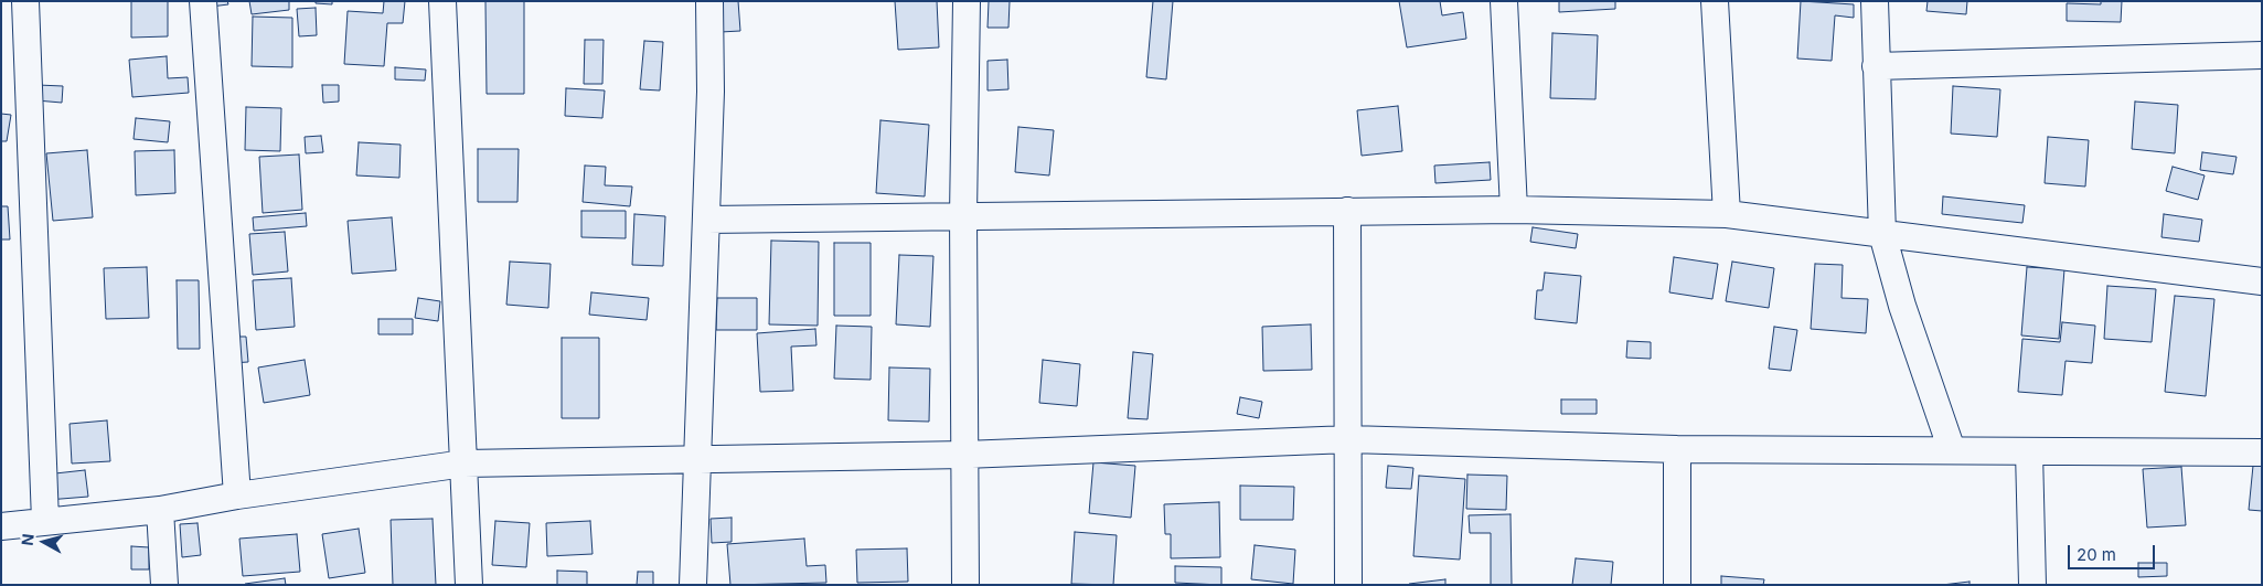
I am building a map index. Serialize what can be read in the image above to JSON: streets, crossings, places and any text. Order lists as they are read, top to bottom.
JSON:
{
  "scale_bar": "20 m",
  "north": "left"
}
